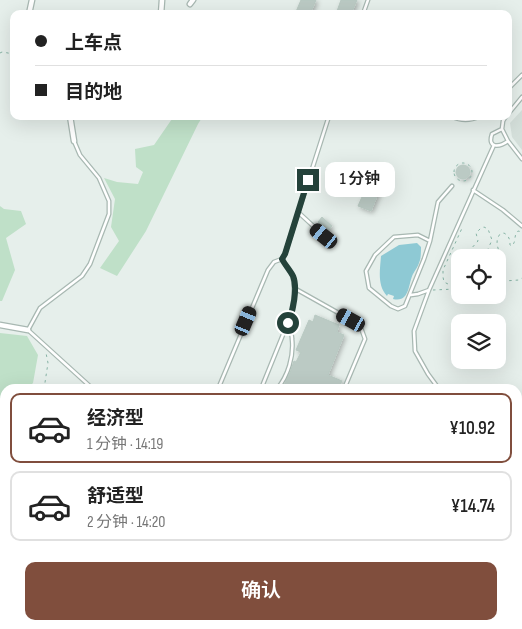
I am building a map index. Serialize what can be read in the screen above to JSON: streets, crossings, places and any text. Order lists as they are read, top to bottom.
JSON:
{
  "page": {
    "banner": ["上车点", "目的地"],
    "bubble": "1 分钟",
    "list": [
      {
        "name": "经济型",
        "note": "1 分钟 · 14:19",
        "value": "¥10.92"
      },
      {
        "name": "舒适型",
        "note": "2 分钟 · 14:20",
        "value": "¥14.74"
      }
    ],
    "buttons": "确认"
  }
}
